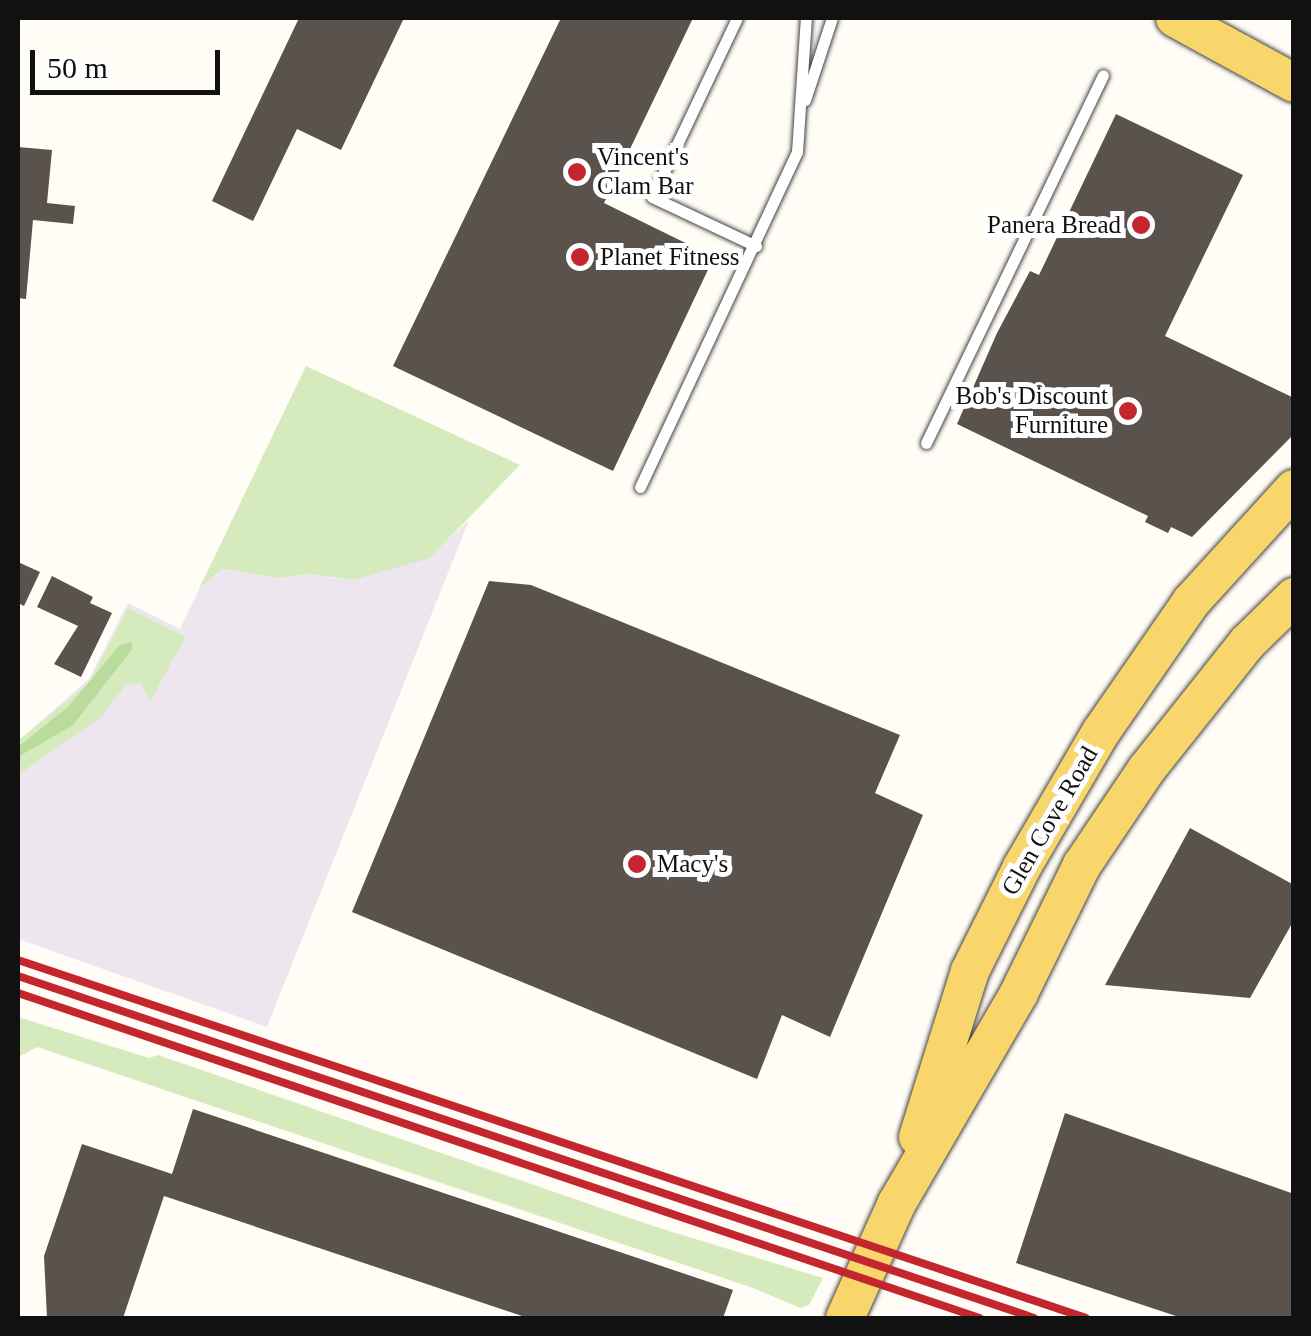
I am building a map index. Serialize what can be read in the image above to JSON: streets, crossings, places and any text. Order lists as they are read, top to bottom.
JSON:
{
  "streets": {
    "main road": ["Glen Cove Road"]
  },
  "places": [
    "Vincent's Clam Bar",
    "Panera Bread",
    "Planet Fitness",
    "Bob's Discount Furniture",
    "Macy's"
  ],
  "scale_bar": "50 m"
}
